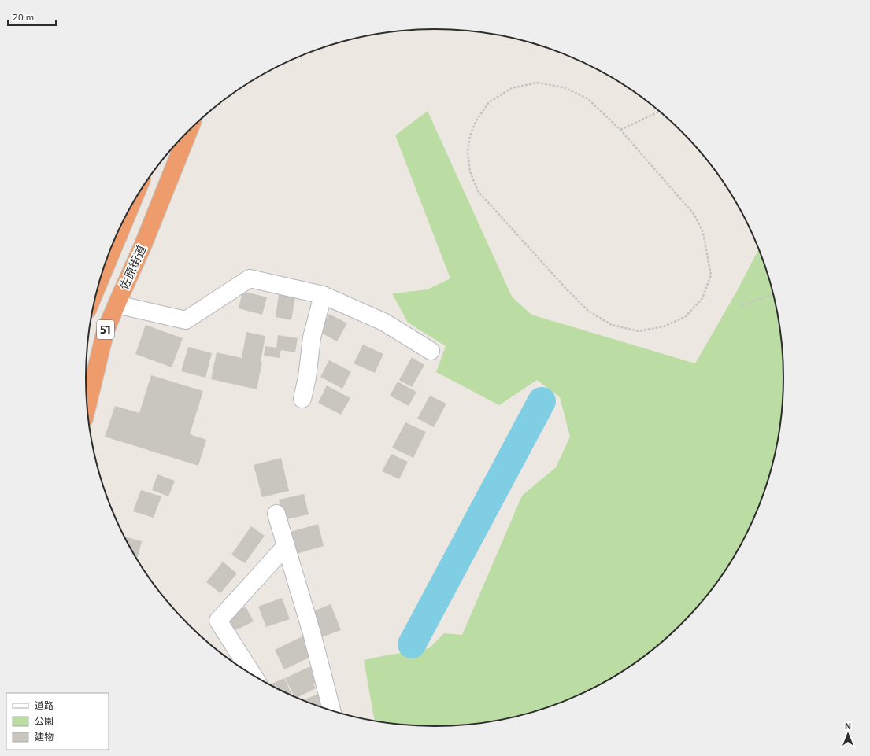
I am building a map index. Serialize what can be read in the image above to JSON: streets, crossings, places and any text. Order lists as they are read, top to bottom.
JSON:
{
  "streets": {
    "highway": ["佐原街道", "51"]
  },
  "legend": ["道路", "公園", "建物"],
  "scale_bar": "20 m",
  "north": "top"
}
